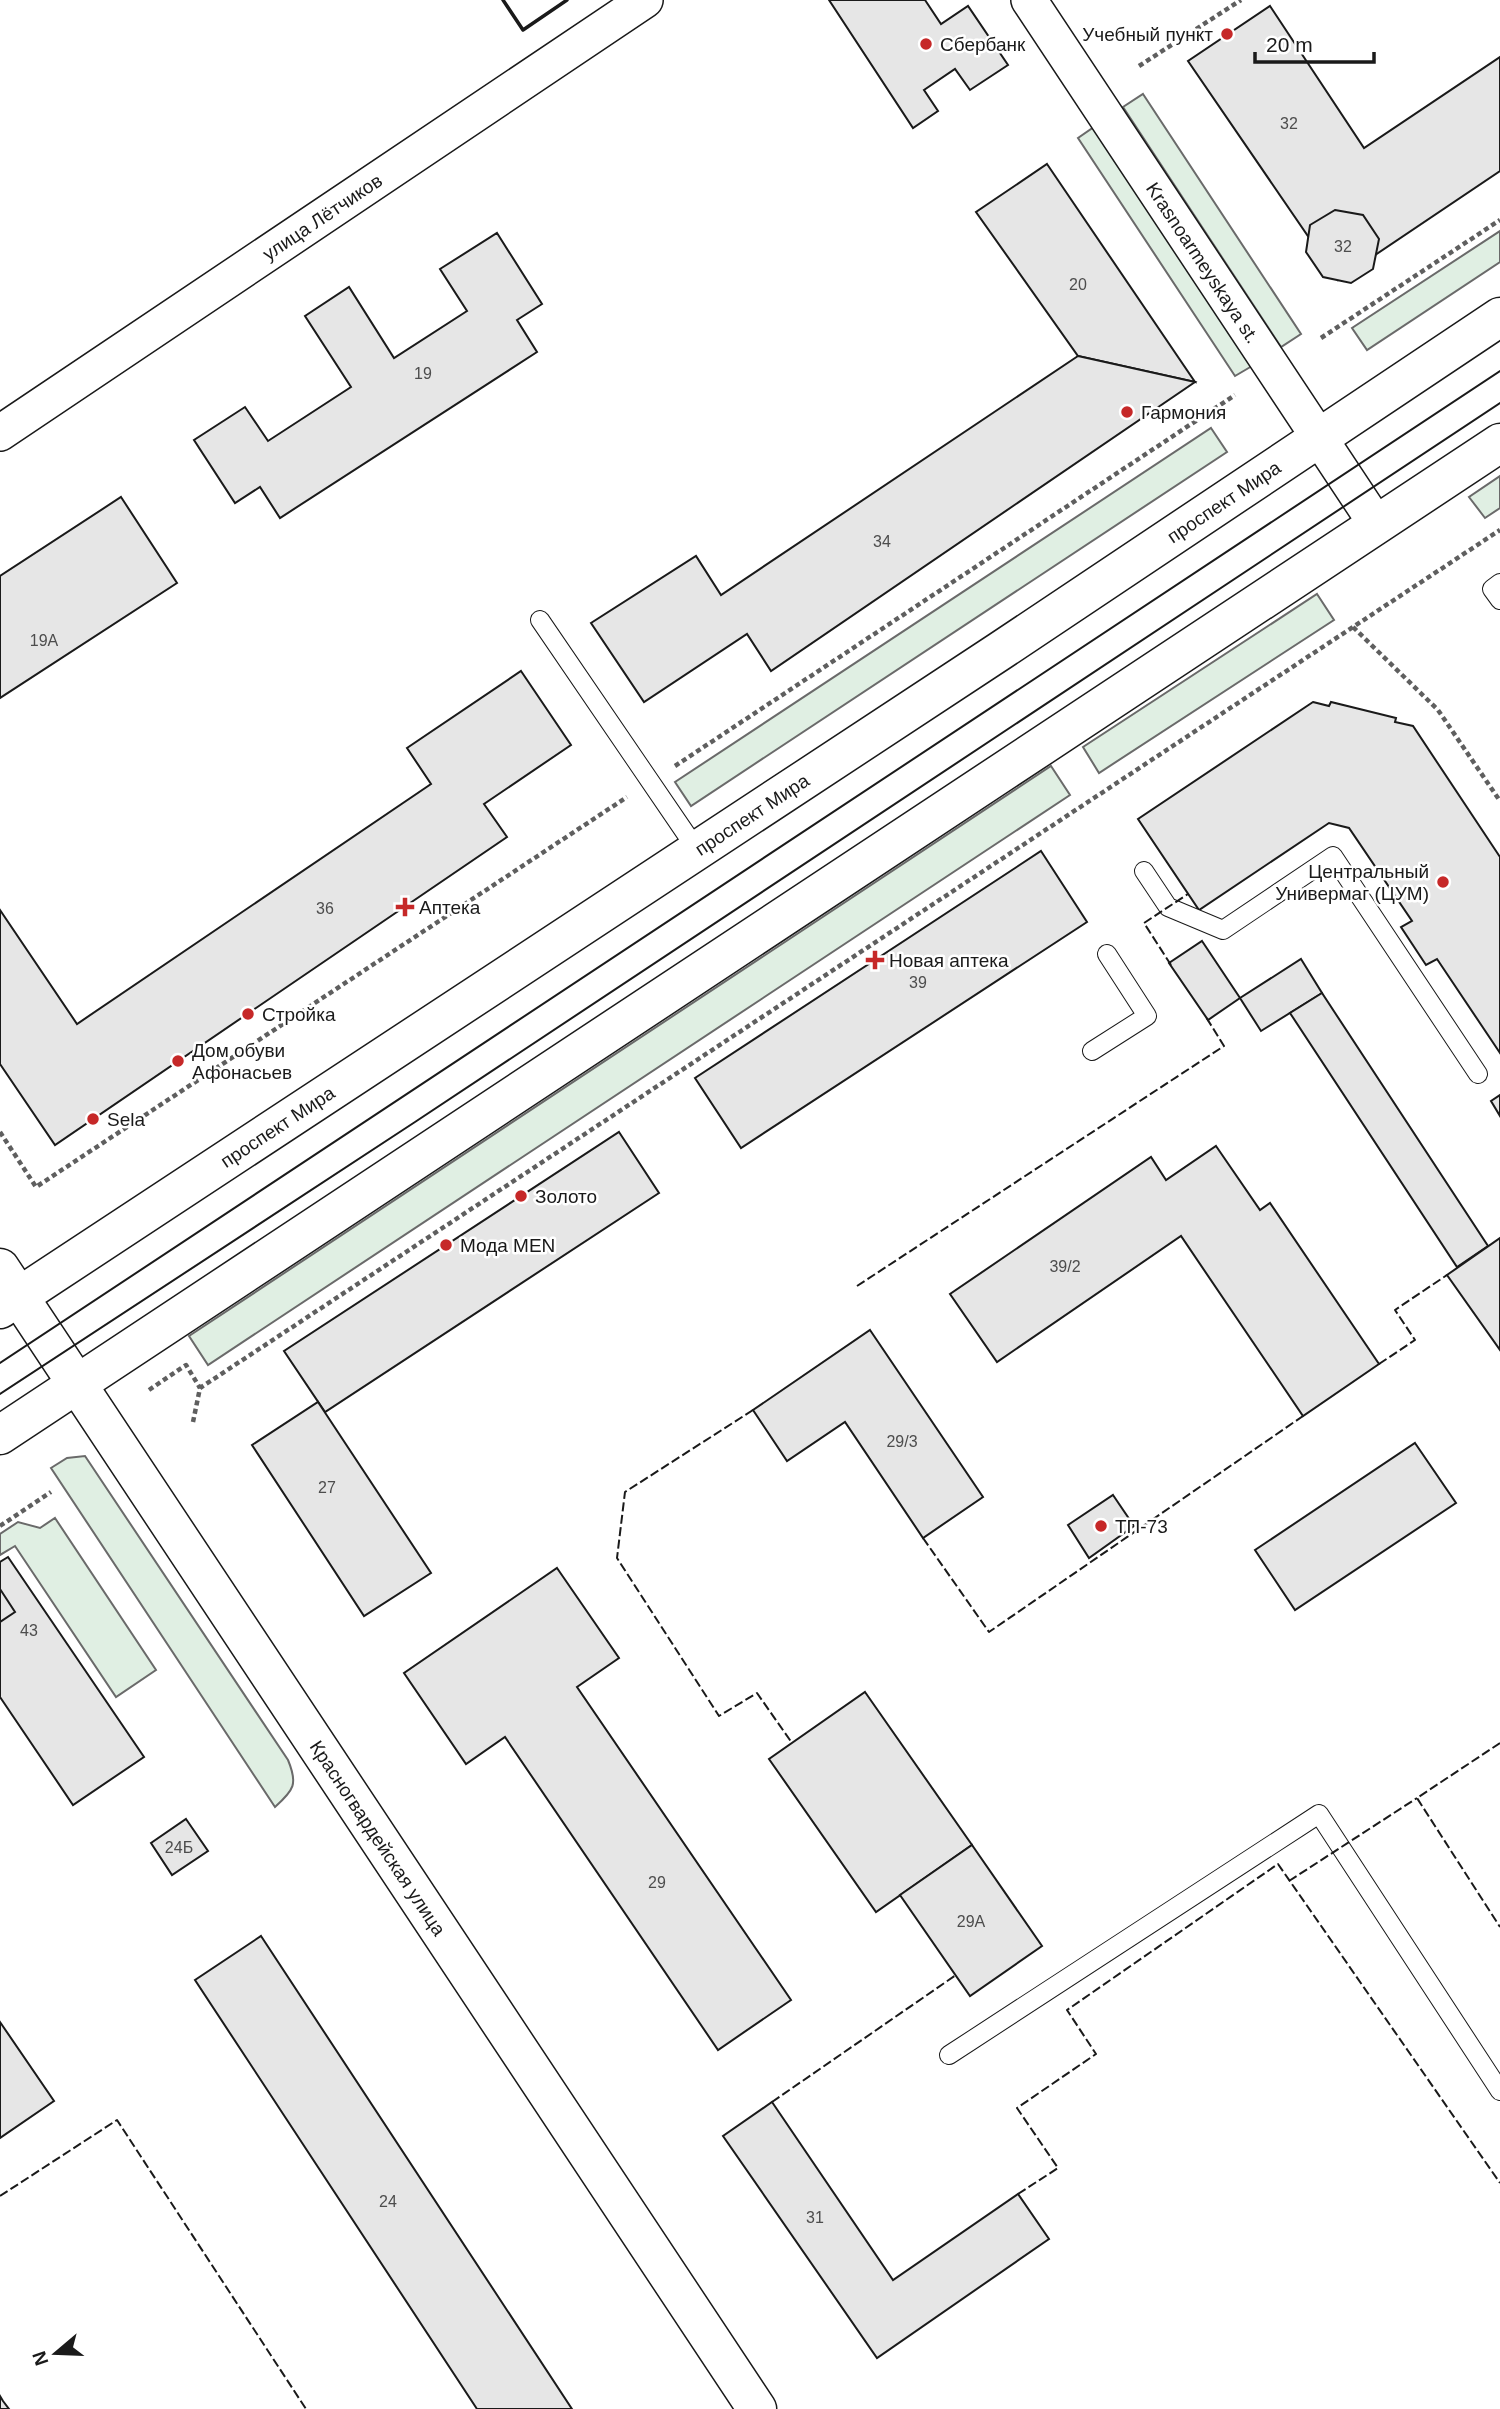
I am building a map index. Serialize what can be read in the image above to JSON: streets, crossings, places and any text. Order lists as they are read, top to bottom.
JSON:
{
  "streets": {
    "main road": ["проспект Мира", "Красногвардейская улица"],
    "street": ["улица Лётчиков", "Krasnoarmeyskaya st."]
  },
  "crossings": [
    ["Krasnoarmeyskaya st.", "проспект Мира"],
    ["проспект Мира", "Красногвардейская улица"]
  ],
  "places": {
    "other": [
      "Учебный пункт",
      "Сбербанк",
      "Гармония",
      "Центральный Универмаг (ЦУМ)",
      "Стройка",
      "Дом обуви Афонасьев",
      "Sela",
      "Золото",
      "Мода MEN",
      "ТП-73"
    ],
    "health": ["Аптека", "Новая аптека"]
  },
  "house_numbers": [
    "32",
    "32",
    "20",
    "19",
    "34",
    "19А",
    "36",
    "39",
    "39/2",
    "29/3",
    "27",
    "43",
    "24Б",
    "29",
    "29А",
    "24",
    "31"
  ],
  "scale_bar": "20 m",
  "north": "left"
}
